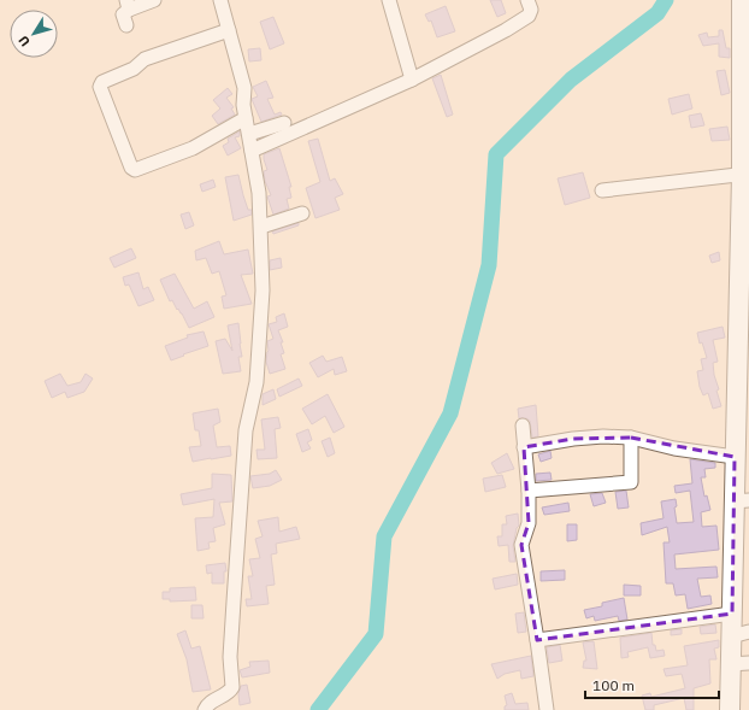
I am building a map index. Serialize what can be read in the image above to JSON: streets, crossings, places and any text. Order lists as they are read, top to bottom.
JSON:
{
  "scale_bar": "100 m",
  "north": "bottom left"
}
